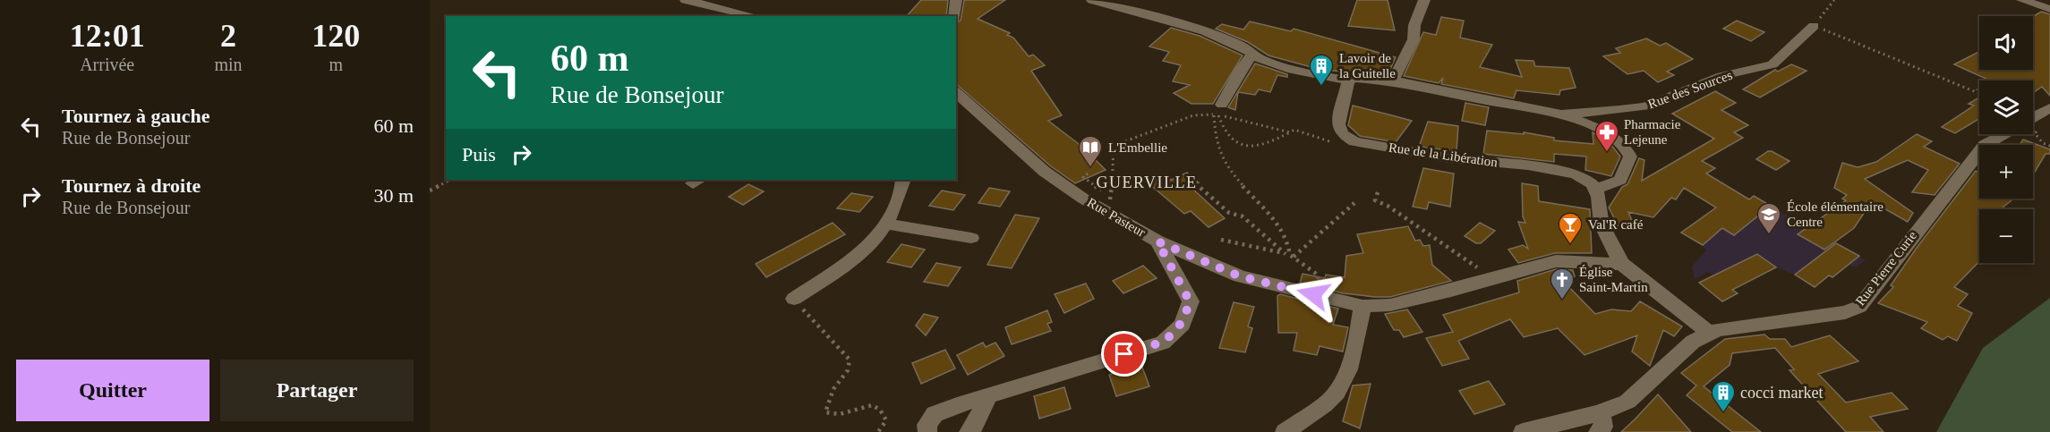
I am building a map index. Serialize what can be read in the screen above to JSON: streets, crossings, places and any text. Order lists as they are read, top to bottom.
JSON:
{
  "streets": {
    "street": [
      "Rue des Sources",
      "Rue de la Libération",
      "Rue Pasteur",
      "Rue Pierre Curie"
    ]
  },
  "districts": ["GUERVILLE"],
  "places": {
    "building": ["Lavoir de la Guitelle", "cocci market"],
    "pharmacy": ["Pharmacie Lejeune"],
    "library": ["L'Embellie"],
    "school or university": ["École élémentaire Centre"],
    "bar": ["Val'R café"],
    "church": ["Église Saint-Martin"]
  },
  "page": {
    "eta": [
      "12:01",
      "Arrivée",
      "2",
      "min",
      "120",
      "m"
    ],
    "map_buttons": ["+", "−"],
    "turn": ["60 m", "Rue de Bonsejour"],
    "list": [
      {
        "name": "Tournez à gauche",
        "note": "Rue de Bonsejour",
        "value": "60 m"
      },
      {
        "name": "Tournez à droite",
        "note": "Rue de Bonsejour",
        "value": "30 m"
      }
    ],
    "then": "Puis",
    "buttons": ["Quitter", "Partager"]
  }
}
